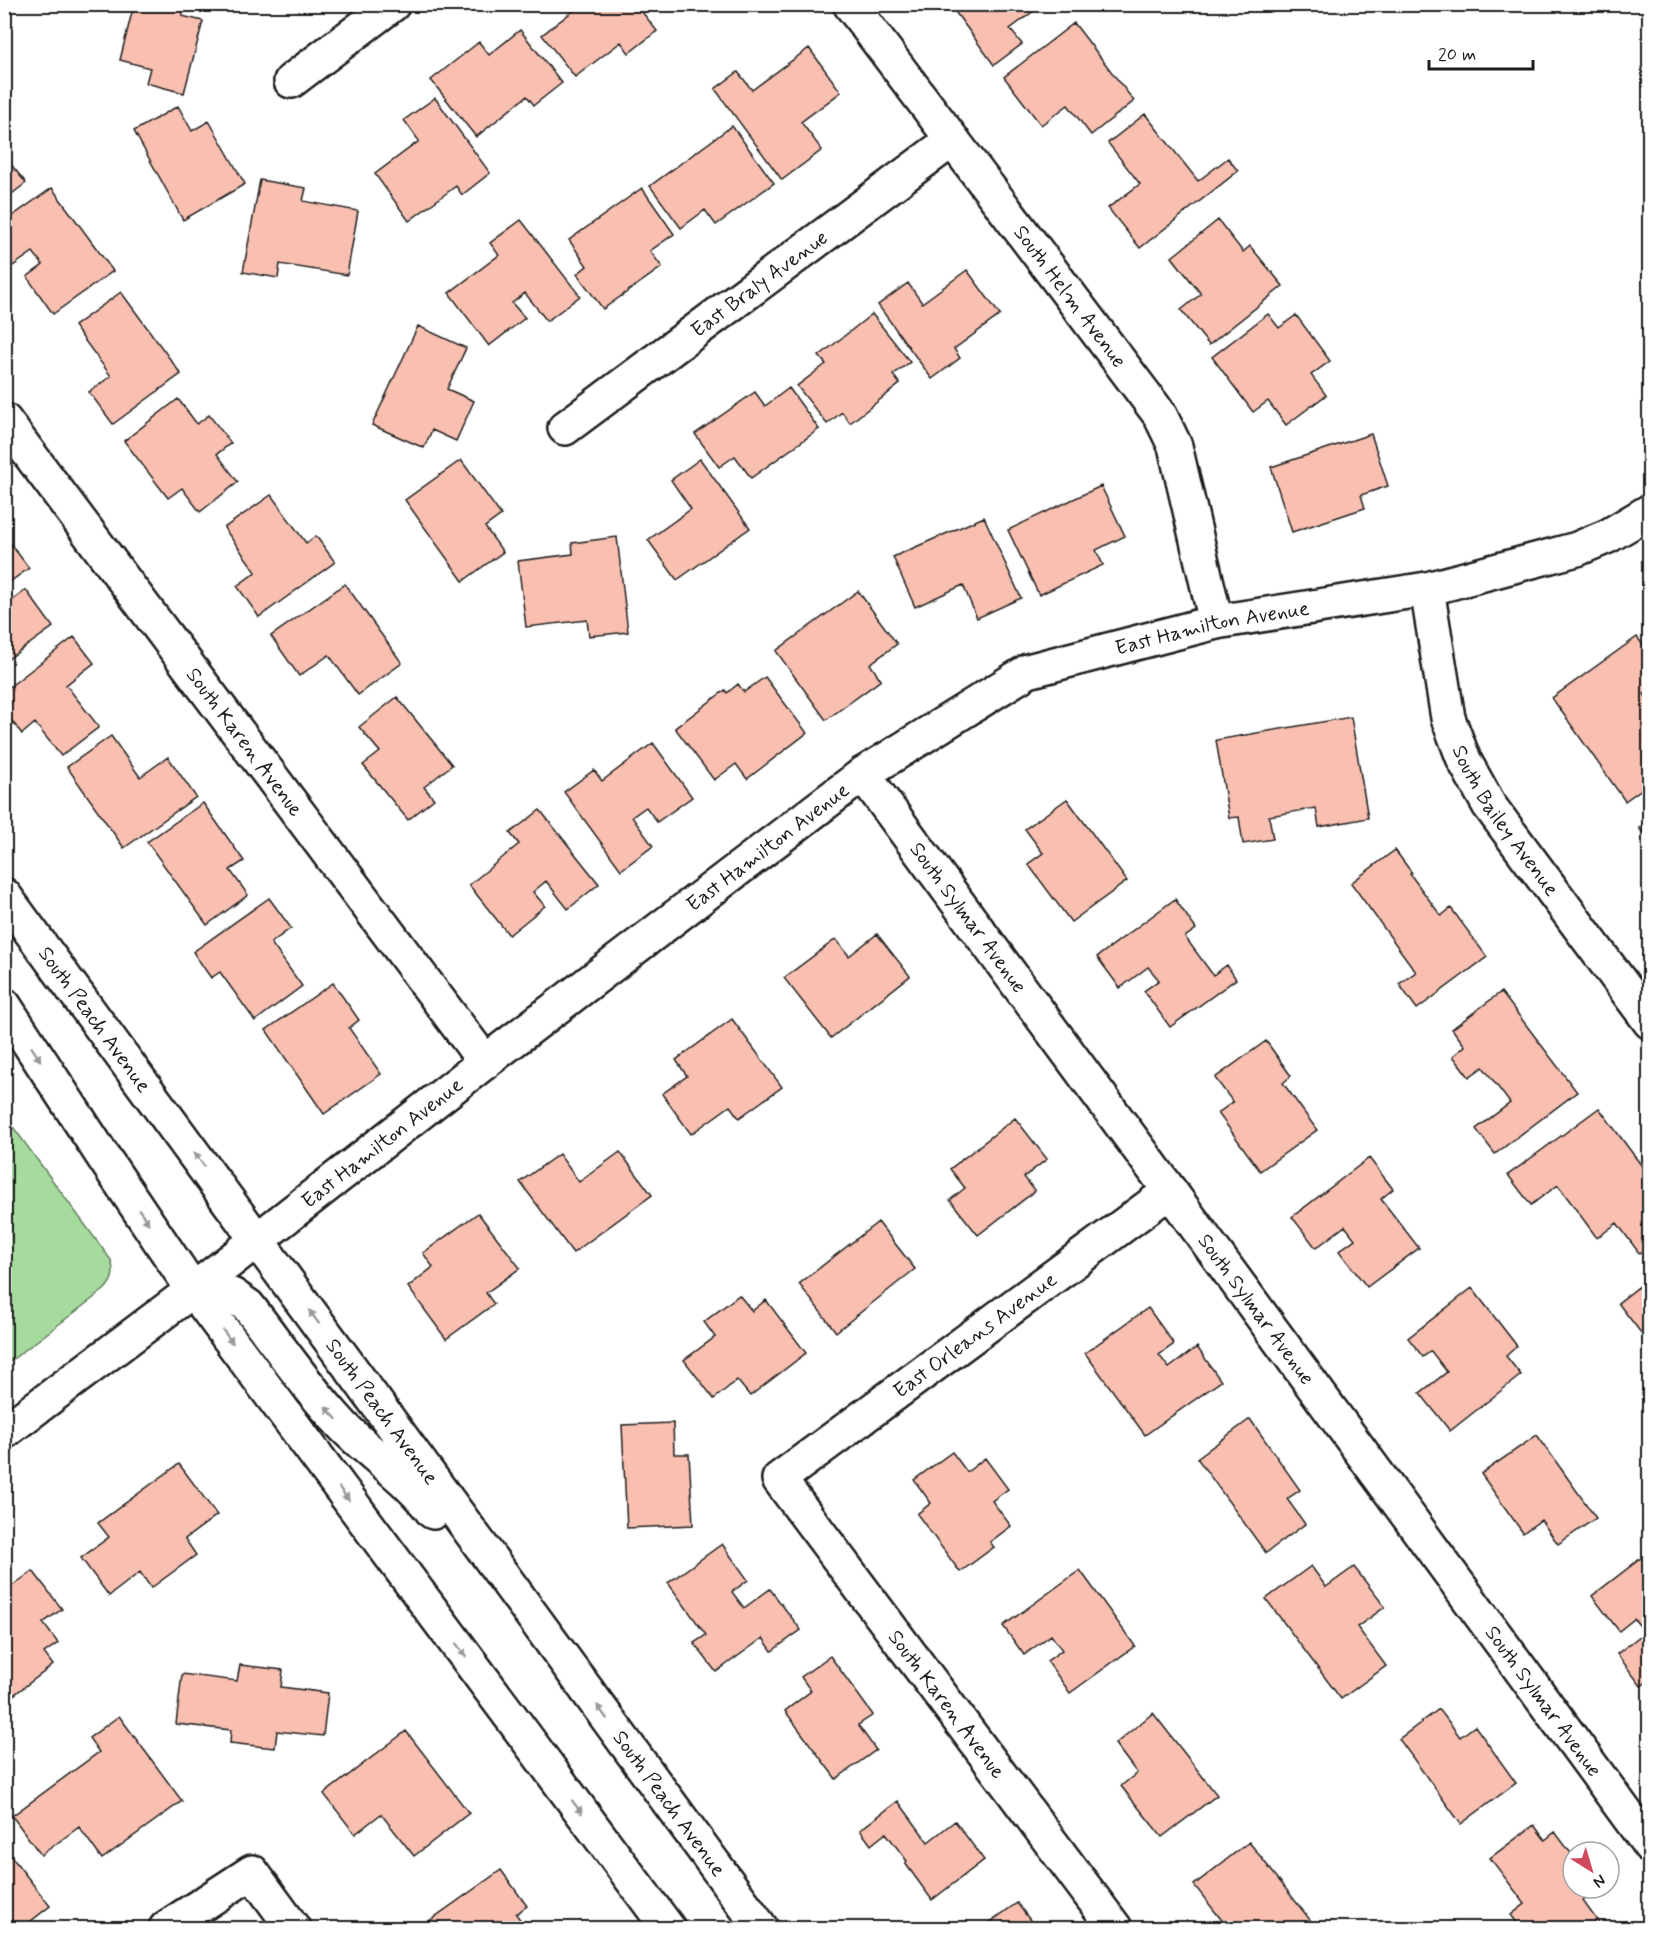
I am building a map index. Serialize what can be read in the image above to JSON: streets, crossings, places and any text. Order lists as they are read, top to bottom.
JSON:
{
  "streets": {
    "street": [
      "East Braly Avenue",
      "South Helm Avenue",
      "East Hamilton Avenue",
      "South Karen Avenue",
      "South Bailey Avenue",
      "South Sylmar Avenue",
      "South Peach Avenue",
      "East Orleans Avenue"
    ]
  },
  "crossings": [
    ["East Braly Avenue", "South Helm Avenue"],
    ["South Helm Avenue", "East Hamilton Avenue"],
    ["East Hamilton Avenue", "South Karen Avenue"],
    ["East Hamilton Avenue", "South Bailey Avenue"],
    ["East Hamilton Avenue", "South Sylmar Avenue"],
    ["East Hamilton Avenue", "South Peach Avenue"],
    ["South Karen Avenue", "East Orleans Avenue"],
    ["South Sylmar Avenue", "East Orleans Avenue"]
  ],
  "scale_bar": "20 m",
  "north": "bottom right"
}
